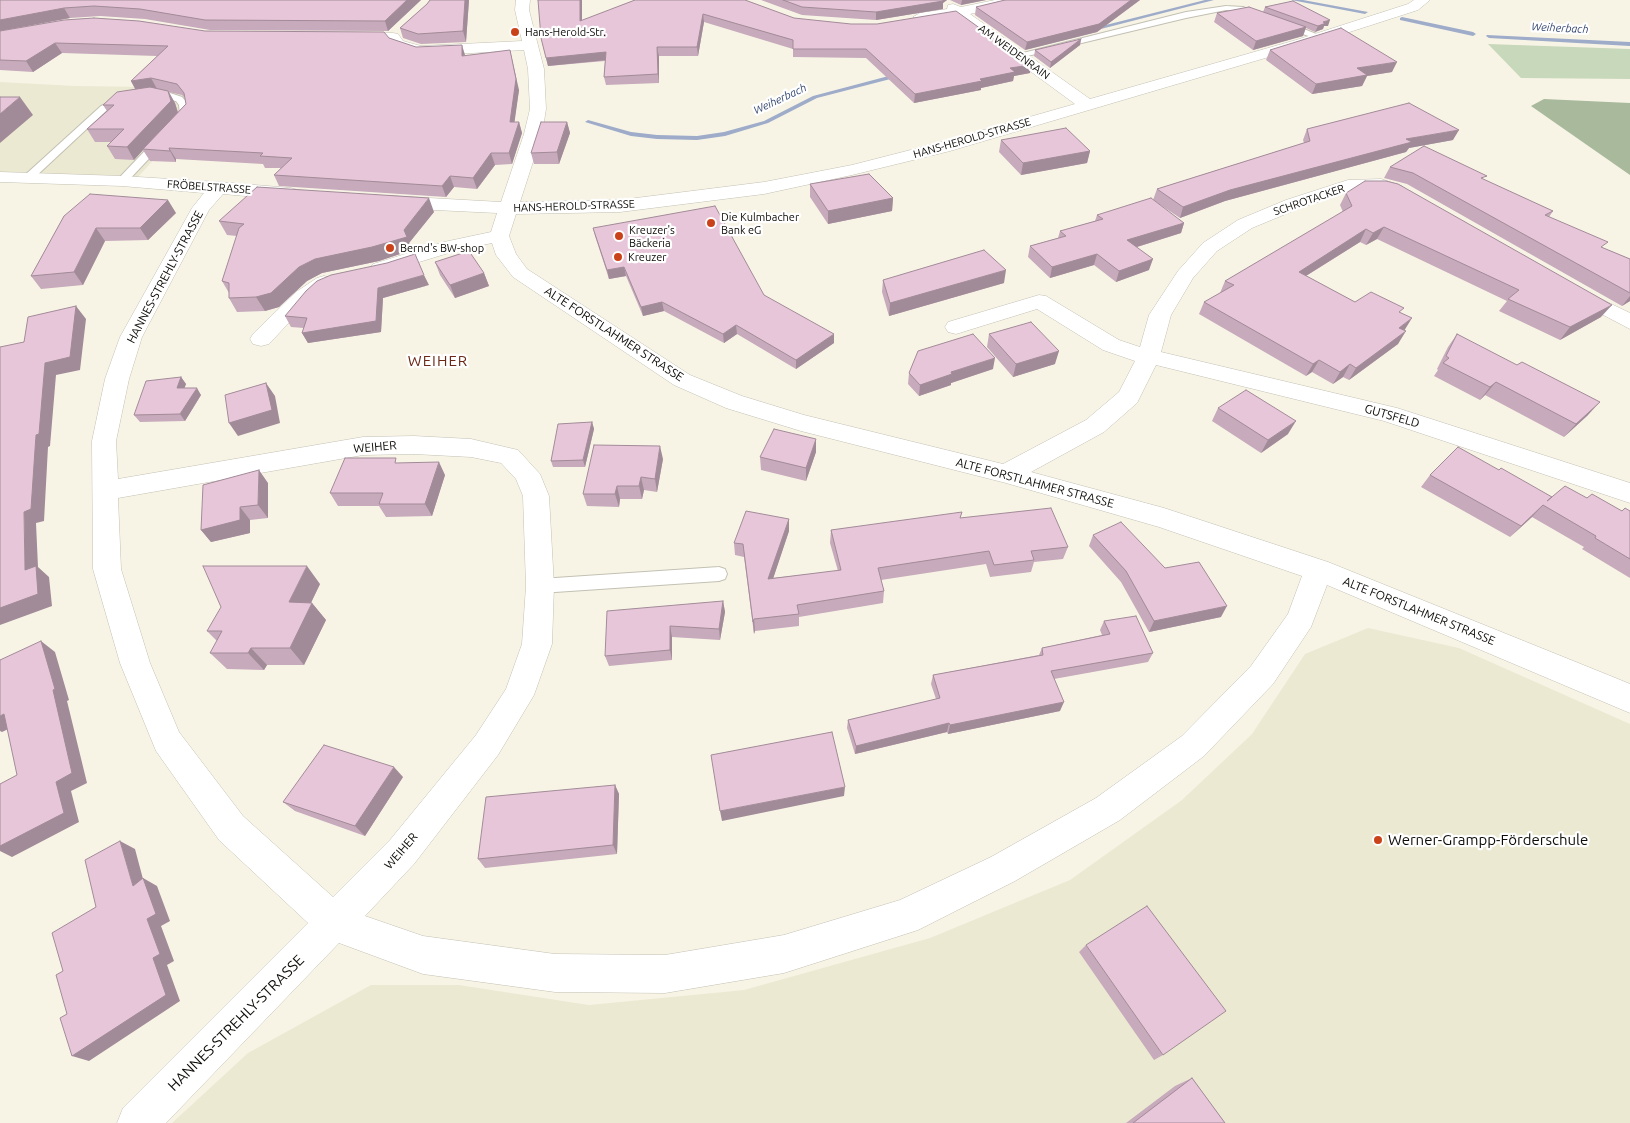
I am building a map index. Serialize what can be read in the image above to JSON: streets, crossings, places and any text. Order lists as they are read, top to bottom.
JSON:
{
  "streets": {
    "street": [
      "AM WEIDENRAIN",
      "HANS-HEROLD-STRASSE",
      "FRÖBELSTRASSE",
      "SCHROTACKER",
      "HANNES-STREHLY-STRASSE",
      "ALTE FORSTLAHMER STRASSE",
      "GUTSFELD",
      "WEIHER"
    ]
  },
  "crossings": [
    ["AM WEIDENRAIN", "HANS-HEROLD-STRASSE"],
    ["FRÖBELSTRASSE", "HANNES-STREHLY-STRASSE"],
    ["SCHROTACKER", "ALTE FORSTLAHMER STRASSE"],
    ["SCHROTACKER", "GUTSFELD"],
    ["HANNES-STREHLY-STRASSE", "ALTE FORSTLAHMER STRASSE"],
    ["HANNES-STREHLY-STRASSE", "WEIHER"]
  ],
  "districts": ["WEIHER"],
  "water": ["Weiherbach"],
  "places": [
    "Hans-Herold-Str.",
    "Die Kulmbacher Bank eG",
    "Kreuzer's Bäckeria",
    "Bernd's BW-shop",
    "Kreuzer",
    "Werner-Grampp-Förderschule"
  ]
}
